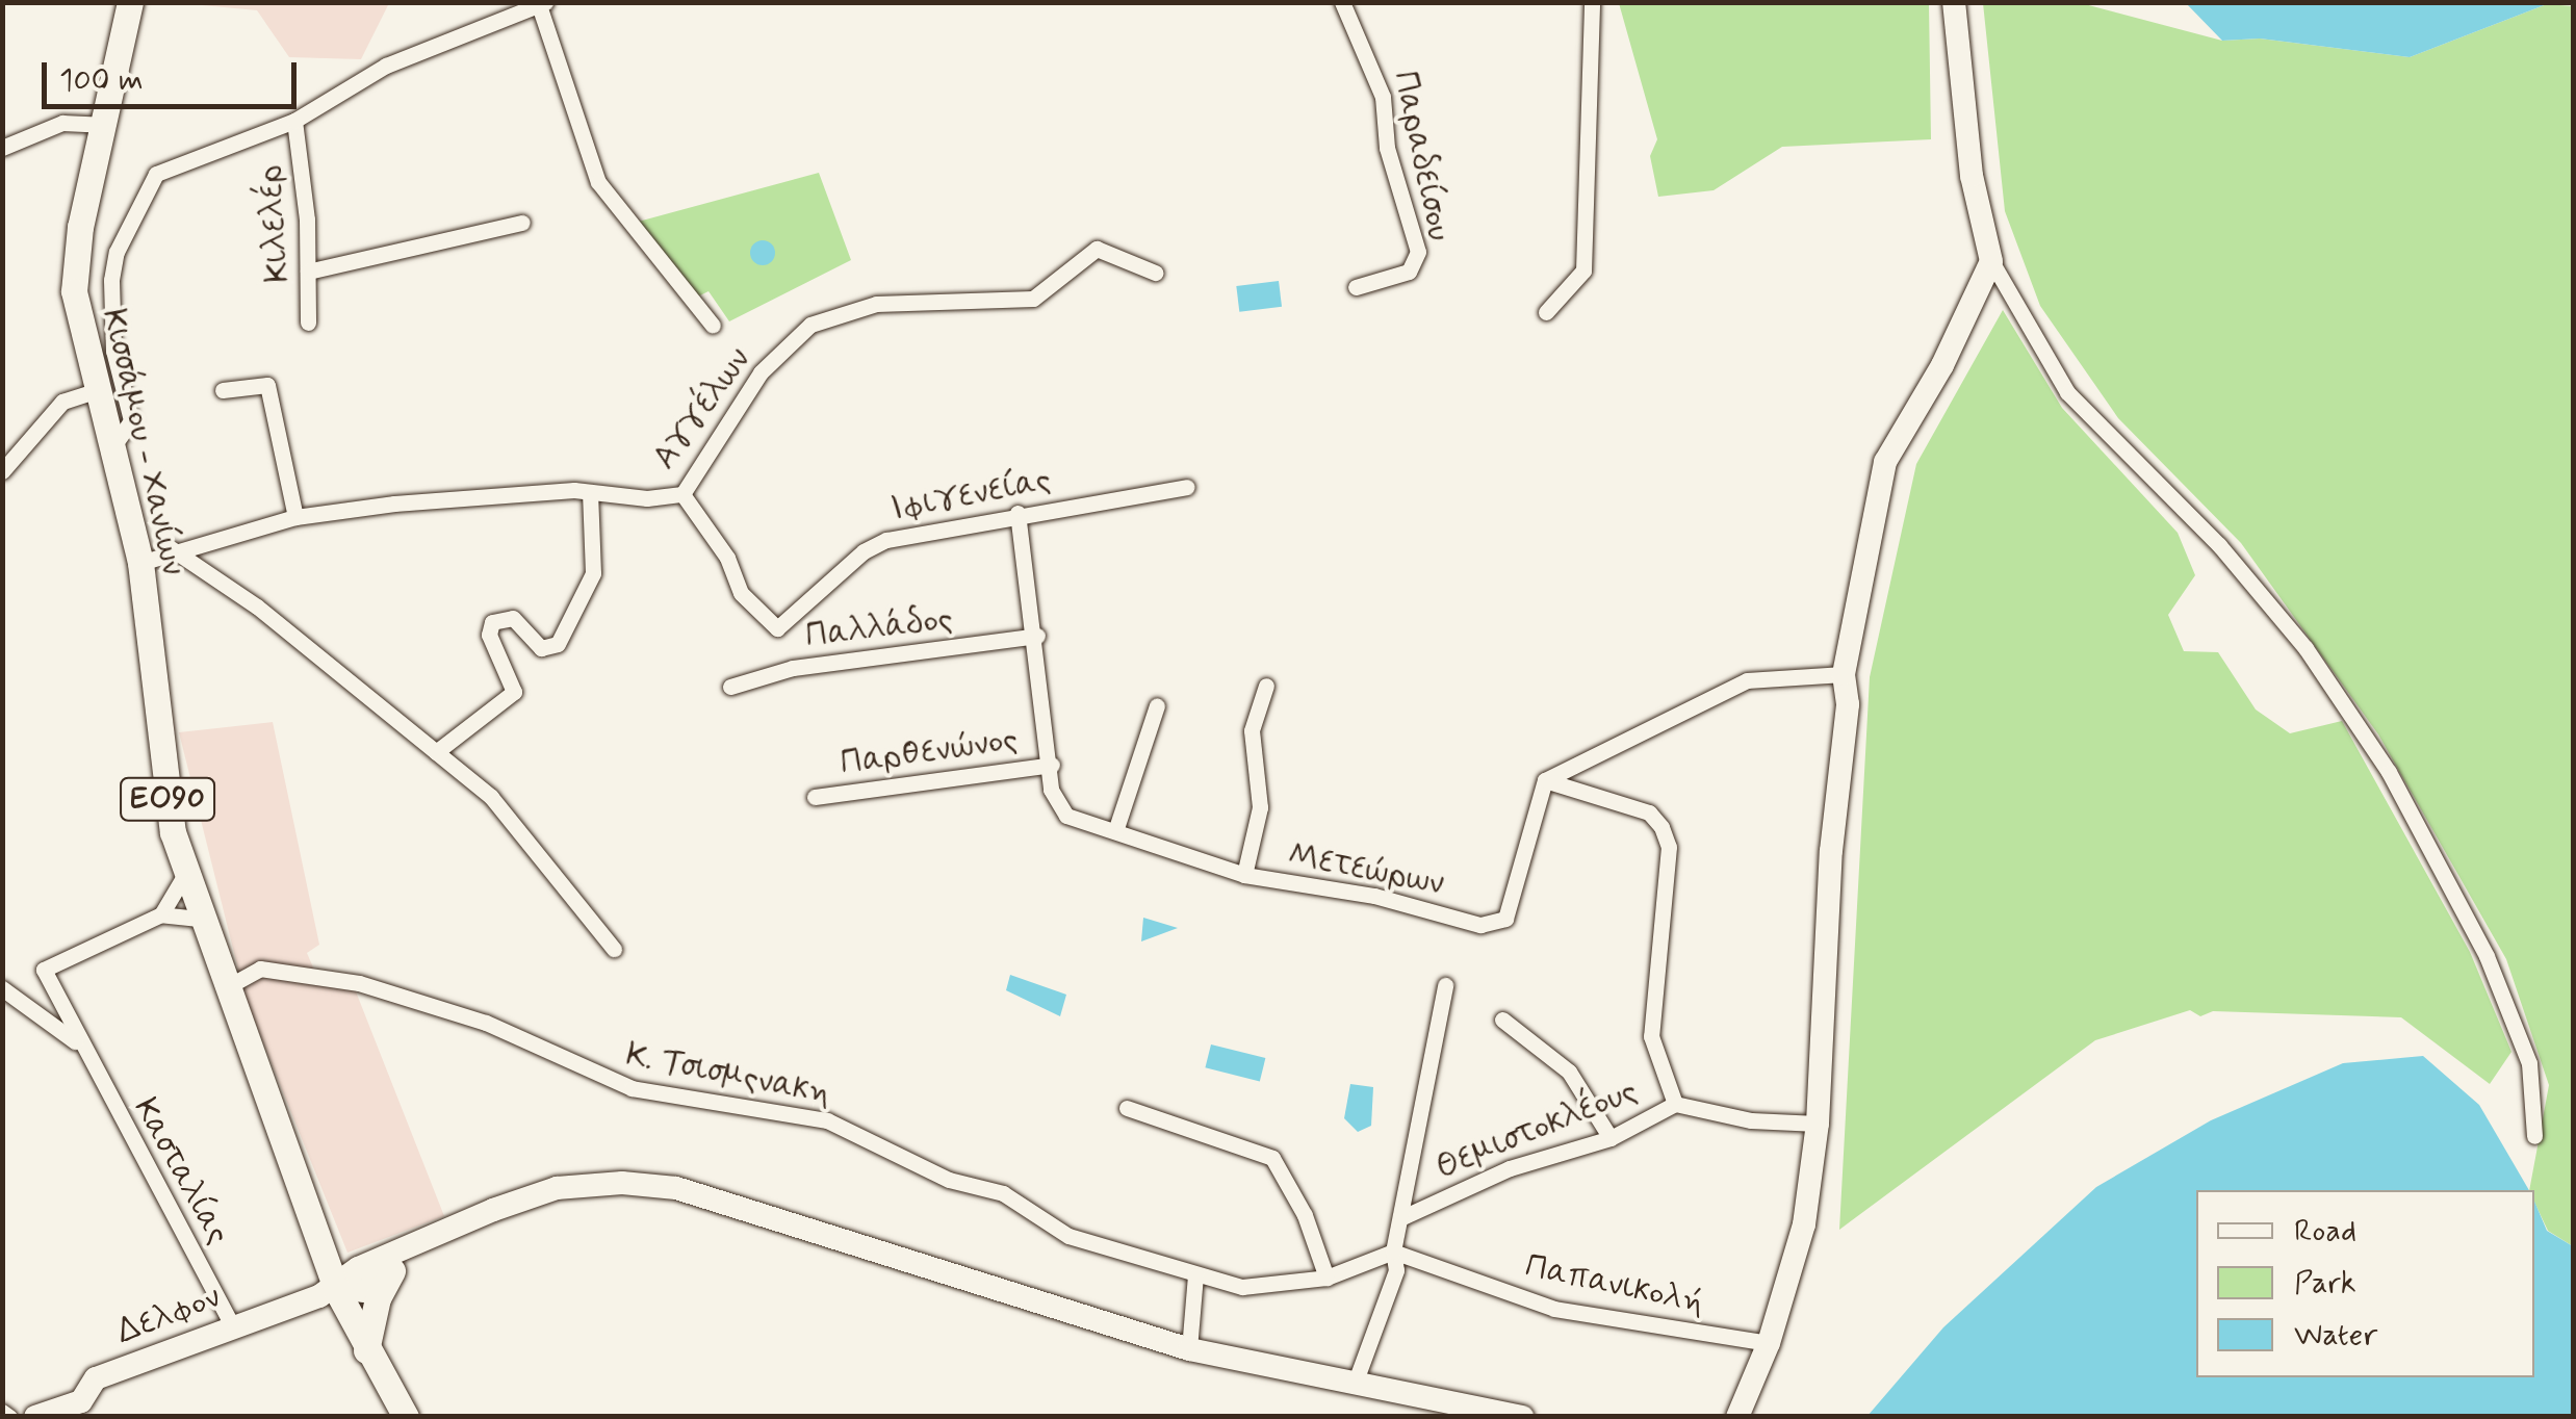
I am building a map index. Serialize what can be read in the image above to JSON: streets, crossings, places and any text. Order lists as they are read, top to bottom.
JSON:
{
  "streets": {
    "main road": ["Κισσάμου - Χανίων", "ΕΟ90"],
    "street": [
      "Παραδείσου",
      "Κιλελέρ",
      "Αγγέλων",
      "Ιφιγενείας",
      "Παλλάδος",
      "Παρθενώνος",
      "Μετεώρων",
      "Κ. Τσισμςνακη",
      "Θεμιστοκλέους",
      "Κασταλίας",
      "Παπανικολή",
      "Δελφον"
    ]
  },
  "crossings": [
    ["Αγγέλων", "Κισσάμου - Χανίων"],
    ["Αγγέλων", "Ιφιγενείας"],
    ["Κισσάμου - Χανίων", "Κ. Τσισμςνακη"],
    ["Κισσάμου - Χανίων", "Δελφον"],
    ["Ιφιγενείας", "Μετεώρων"],
    ["Παλλάδος", "Μετεώρων"],
    ["Παρθενώνος", "Μετεώρων"],
    ["Κ. Τσισμςνακη", "Παπανικολή"],
    ["Κασταλίας", "Δελφον"]
  ],
  "legend": ["Road", "Park", "Water"],
  "scale_bar": "100 m"
}
